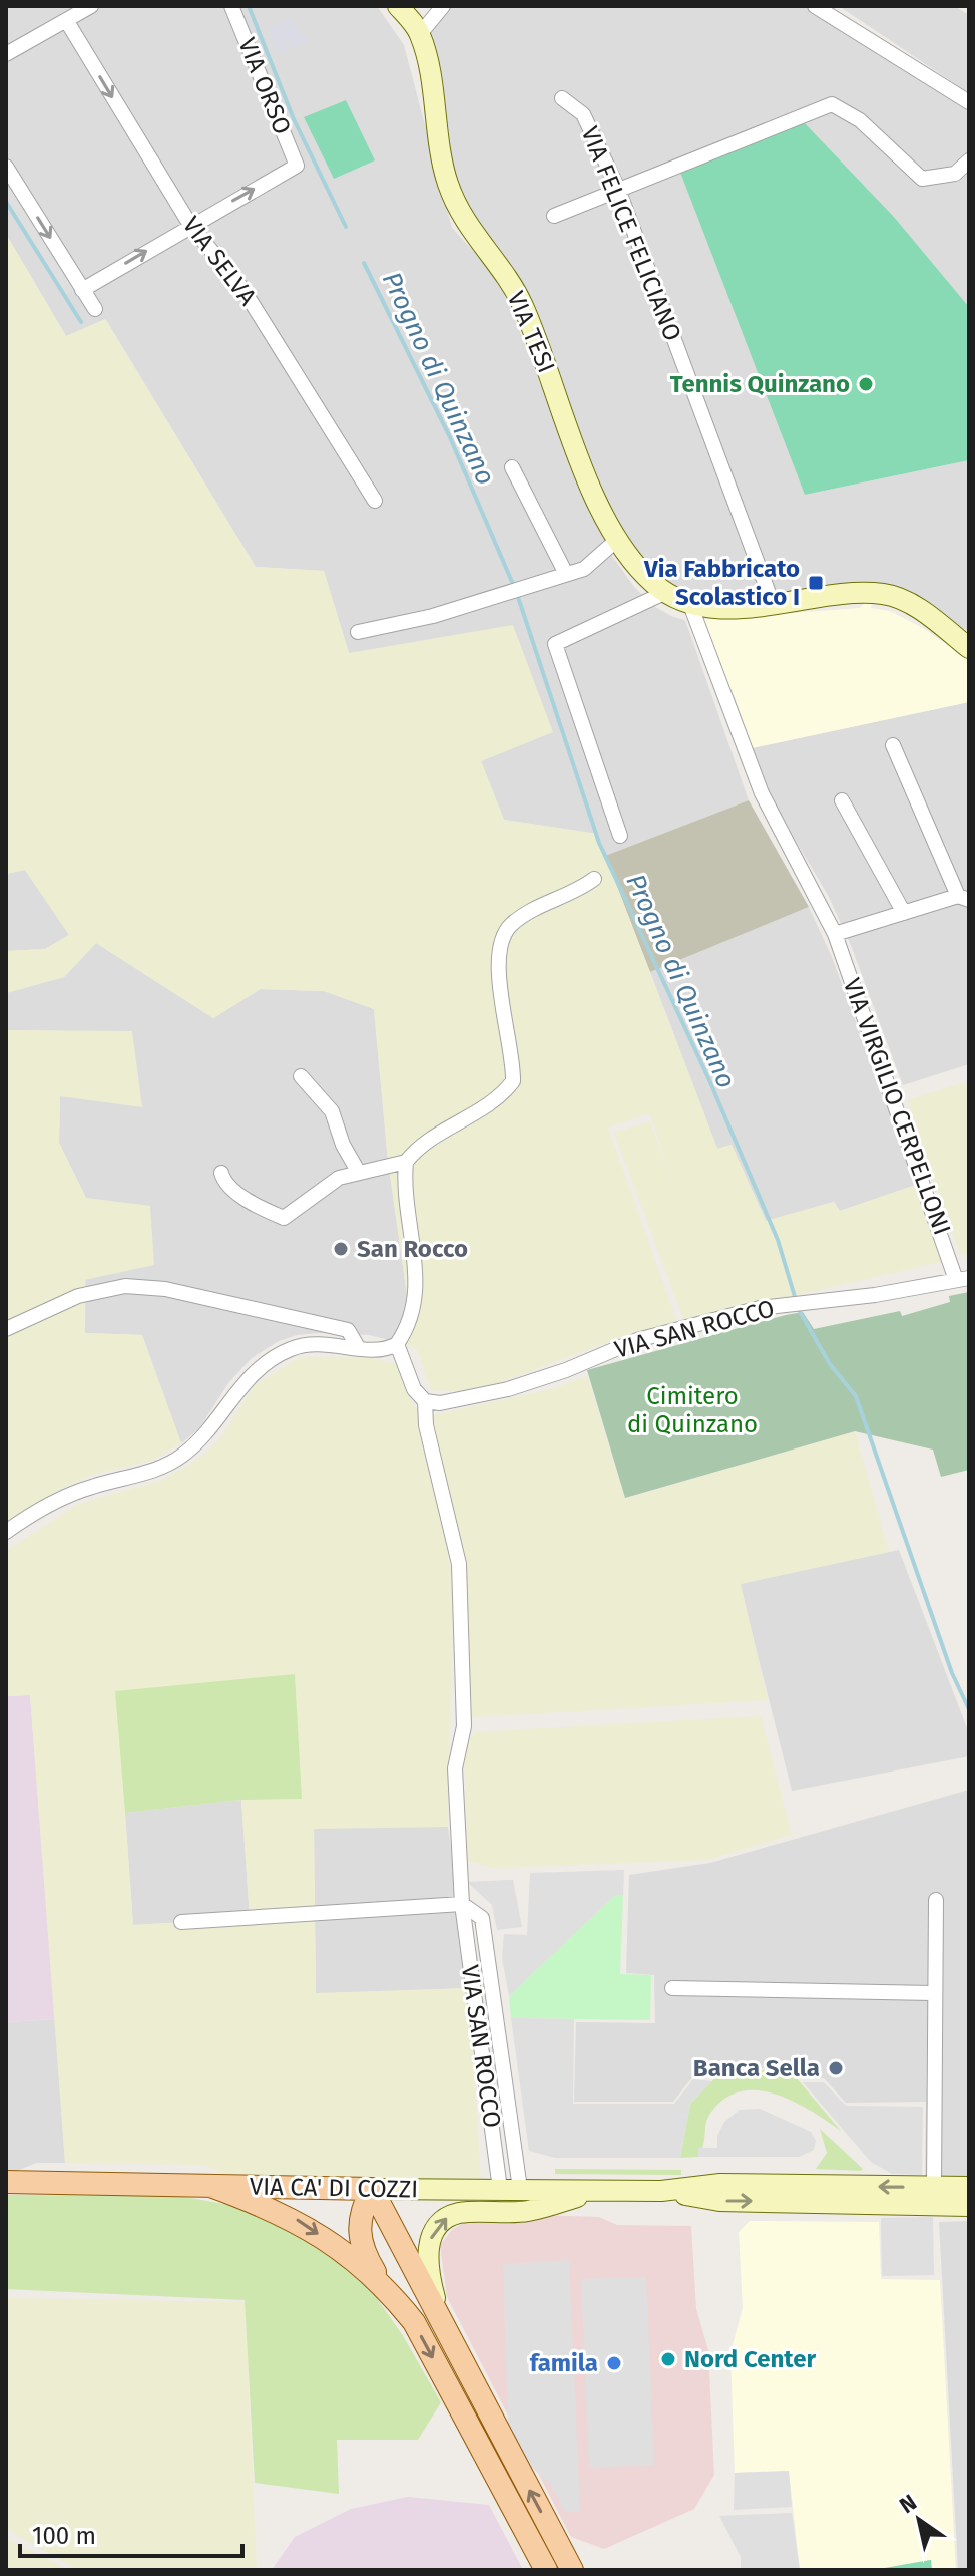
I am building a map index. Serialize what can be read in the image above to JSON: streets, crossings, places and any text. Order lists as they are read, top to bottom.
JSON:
{
  "streets": {
    "main road": ["VIA TESI", "VIA CA' DI COZZI"],
    "street": [
      "VIA ORSO",
      "VIA FELICE FELICIANO",
      "VIA SELVA",
      "VIA VIRGILIO CERPELLONI",
      "VIA SAN ROCCO"
    ]
  },
  "crossings": [
    ["VIA ORSO", "VIA SELVA"],
    ["VIA FELICE FELICIANO", "VIA TESI"],
    ["VIA TESI", "VIA VIRGILIO CERPELLONI"],
    ["VIA VIRGILIO CERPELLONI", "VIA SAN ROCCO"],
    ["VIA SAN ROCCO", "VIA CA' DI COZZI"]
  ],
  "one_way": ["VIA SELVA"],
  "water": ["Progno di Quinzano"],
  "parks": ["Cimitero di Quinzano"],
  "places": {
    "other": [
      "Tennis Quinzano",
      "San Rocco",
      "Banca Sella",
      "Nord Center",
      "famila"
    ],
    "transit": ["Via Fabbricato Scolastico I"]
  },
  "scale_bar": "100 m",
  "north": "top left"
}
